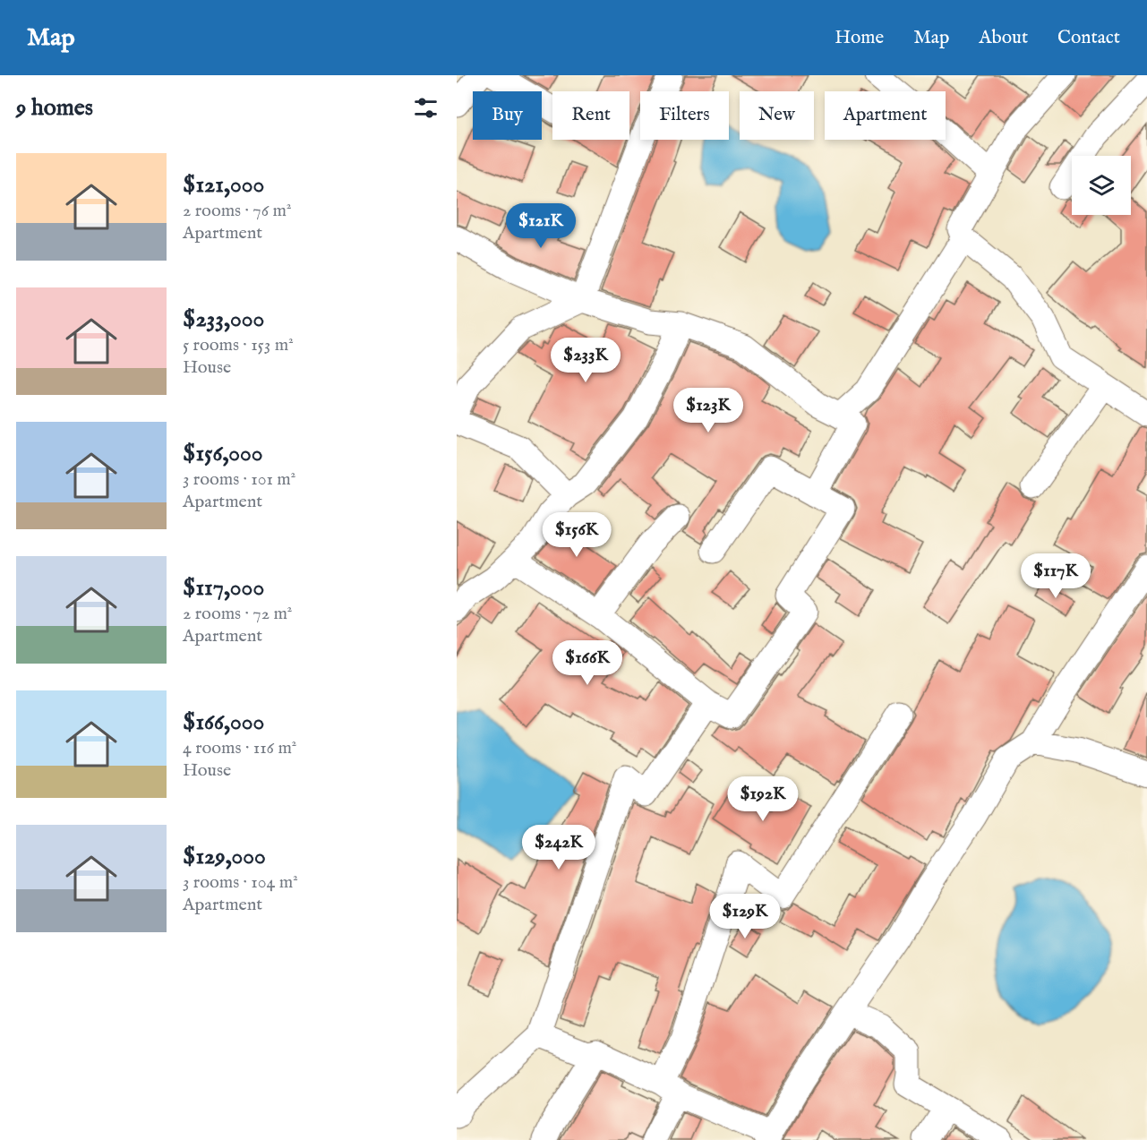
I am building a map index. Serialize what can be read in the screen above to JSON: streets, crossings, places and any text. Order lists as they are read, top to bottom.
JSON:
{
  "page": {
    "header": "Map",
    "nav": [
      "Home",
      "Map",
      "About",
      "Contact"
    ],
    "heading": "9 homes",
    "chip": [
      "Buy",
      "Rent",
      "Filters",
      "New",
      "Apartment"
    ],
    "list": [
      {
        "name": "$121,000",
        "note": "2 rooms · 76 m² · Apartment"
      },
      {
        "name": "$233,000",
        "note": "5 rooms · 153 m² · House"
      },
      {
        "name": "$156,000",
        "note": "3 rooms · 101 m² · Apartment"
      },
      {
        "name": "$117,000",
        "note": "2 rooms · 72 m² · Apartment"
      },
      {
        "name": "$166,000",
        "note": "4 rooms · 116 m² · House"
      },
      {
        "name": "$129,000",
        "note": "3 rooms · 104 m² · Apartment"
      }
    ],
    "price": [
      "$121K",
      "$233K",
      "$123K",
      "$156K",
      "$117K",
      "$166K",
      "$192K",
      "$242K",
      "$129K"
    ]
  }
}
